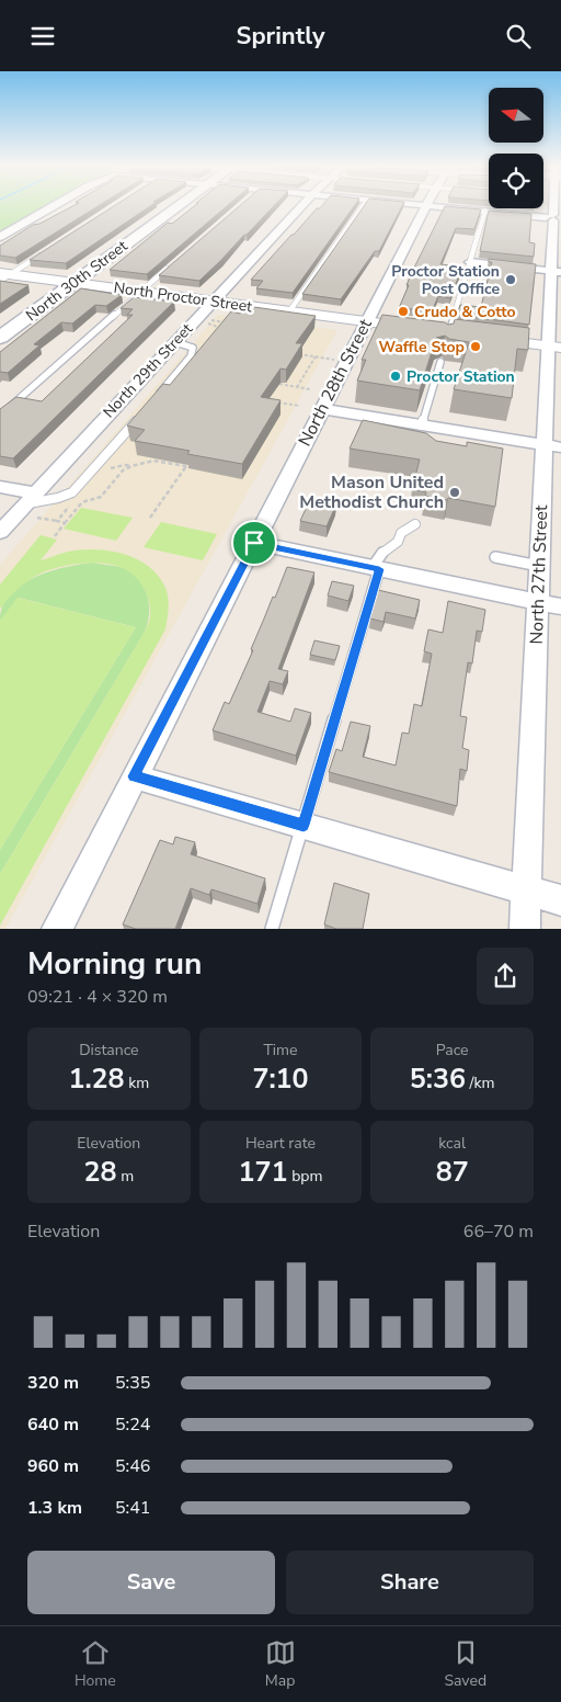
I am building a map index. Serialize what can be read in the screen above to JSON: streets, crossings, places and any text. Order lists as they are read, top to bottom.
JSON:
{
  "streets": {
    "main road": ["North 30th Street"],
    "street": [
      "North Proctor Street",
      "North 29th Street",
      "North 28th Street",
      "North 27th Street"
    ]
  },
  "crossings": [
    ["North 30th Street", "North Proctor Street"],
    ["North Proctor Street", "North 29th Street"],
    ["North Proctor Street", "North 28th Street"]
  ],
  "places": [
    "Proctor Station Post Office",
    "Crudo & Cotto",
    "Waffle Stop",
    "Proctor Station",
    "Mason United Methodist Church"
  ],
  "north": "left",
  "page": {
    "header": "Sprintly",
    "heading": ["Morning run", "09:21 · 4 × 320 m"],
    "stats": [
      ["Distance", "1.28 km"],
      ["Time", "7:10"],
      ["Pace", "5:36 /km"],
      ["Elevation", "28 m"],
      ["Heart rate", "171 bpm"],
      ["kcal", "87"]
    ],
    "chart": ["Elevation", "66–70 m"],
    "list": [
      {
        "name": "320 m",
        "note": "5:35"
      },
      {
        "name": "640 m",
        "note": "5:24"
      },
      {
        "name": "960 m",
        "note": "5:46"
      },
      {
        "name": "1.3 km",
        "note": "5:41"
      }
    ],
    "buttons": ["Save", "Share"],
    "tabs": ["Home", "Map", "Saved"]
  }
}
